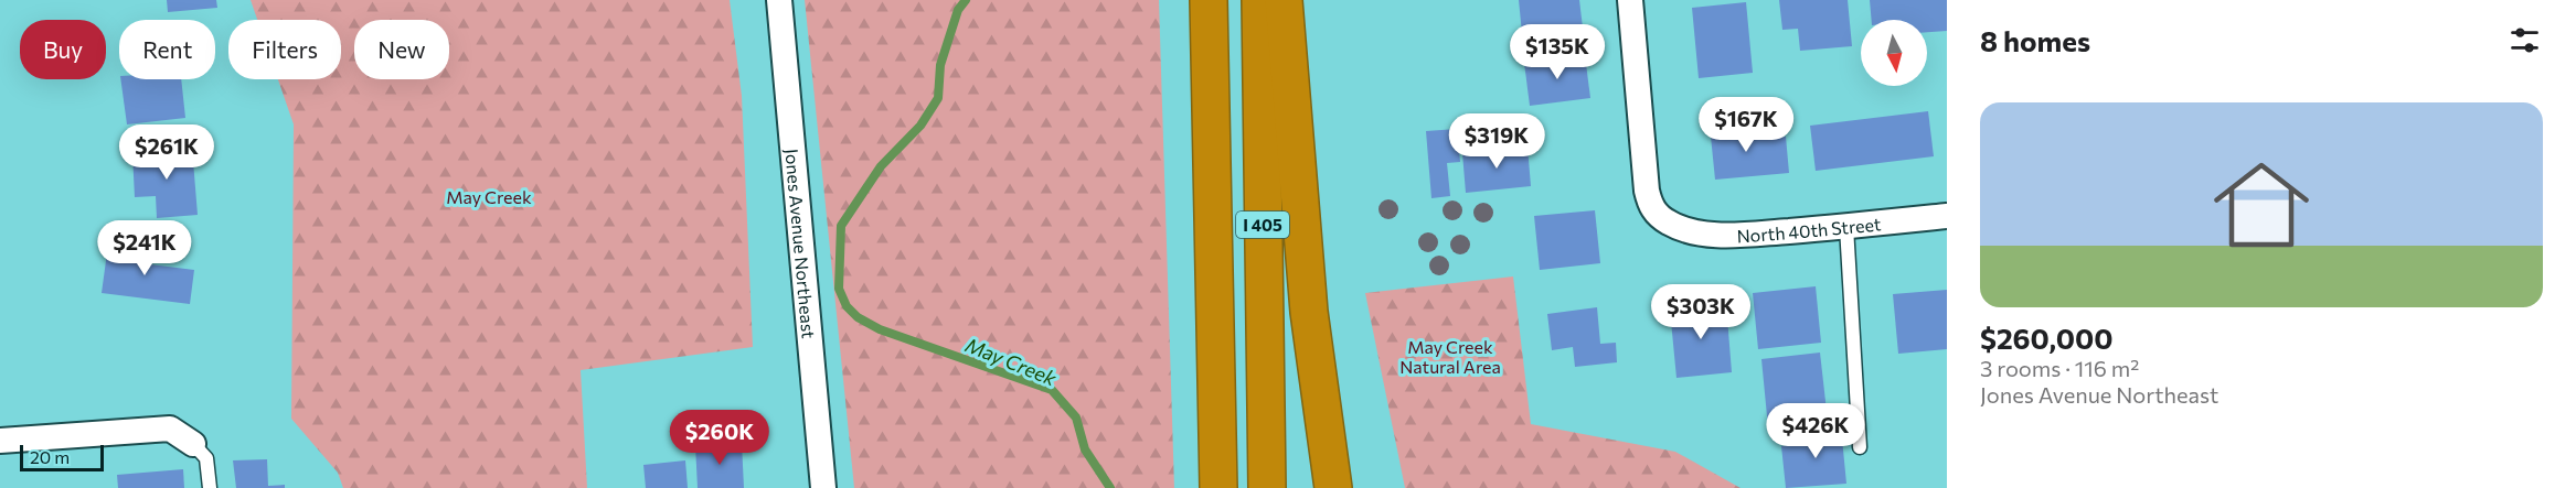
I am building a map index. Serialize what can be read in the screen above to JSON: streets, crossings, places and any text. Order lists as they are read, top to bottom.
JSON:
{
  "streets": {
    "highway": ["I 405"],
    "street": ["North 40th Street", "Jones Avenue Northeast"]
  },
  "water": ["May Creek"],
  "parks": ["May Creek", "May Creek Natural Area"],
  "scale_bar": "20 m",
  "north": "bottom",
  "page": {
    "heading": "8 homes",
    "chip": [
      "Buy",
      "Rent",
      "Filters",
      "New"
    ],
    "price": [
      "$135K",
      "$167K",
      "$319K",
      "$261K",
      "$241K",
      "$303K",
      "$426K",
      "$260K"
    ],
    "list": [
      {
        "name": "$260,000",
        "note": "3 rooms · 116 m² · Jones Avenue Northeast"
      }
    ],
    "scale": "20 m"
  }
}
